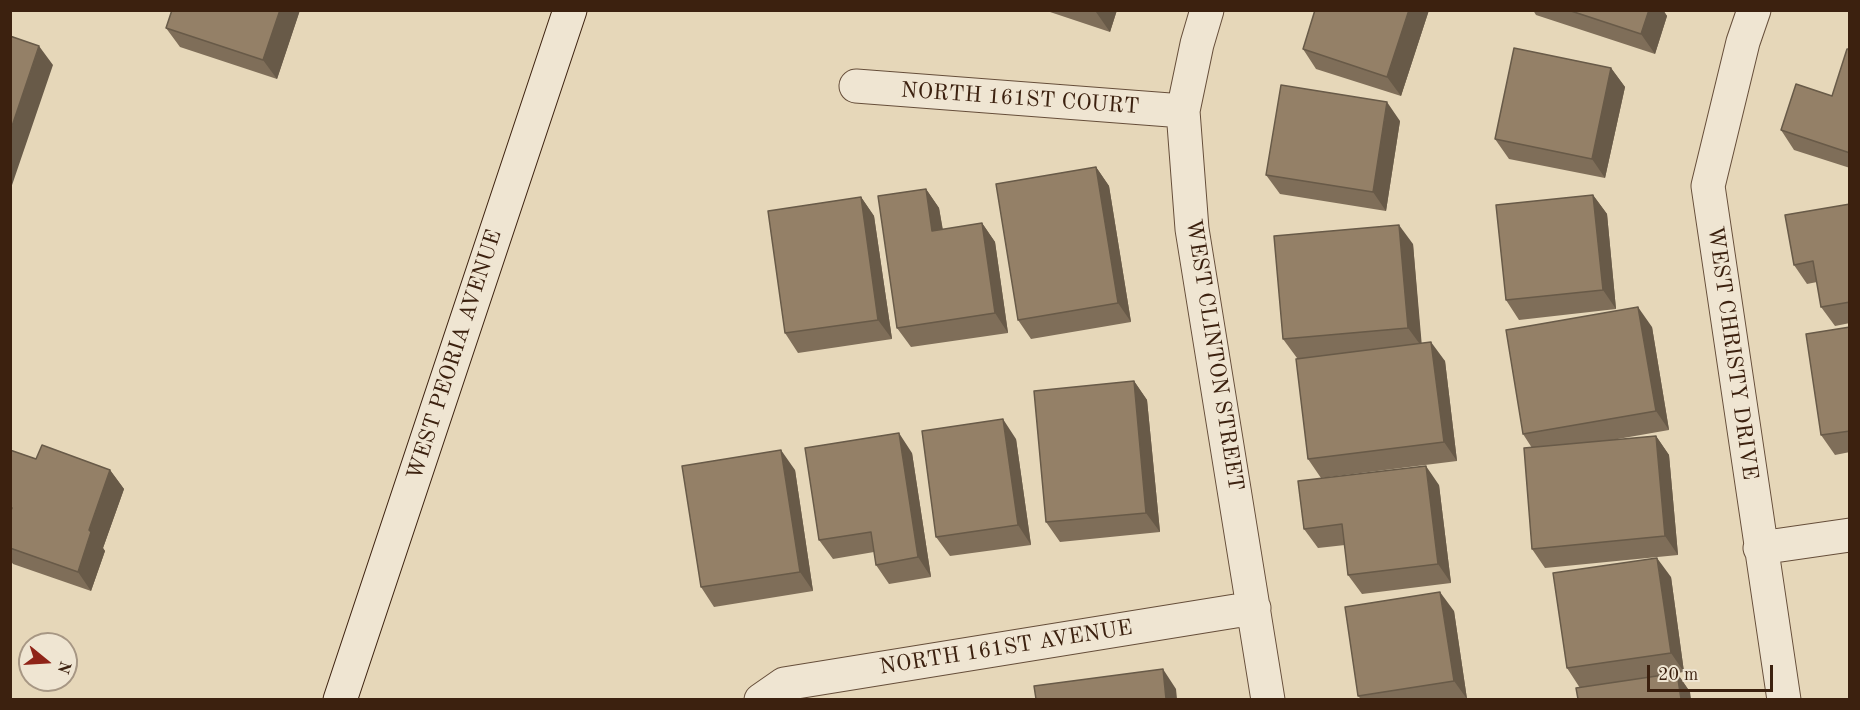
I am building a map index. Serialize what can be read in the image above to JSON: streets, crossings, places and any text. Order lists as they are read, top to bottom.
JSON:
{
  "streets": {
    "street": [
      "NORTH 161ST COURT",
      "WEST CHRISTY DRIVE",
      "WEST PEORIA AVENUE",
      "WEST CLINTON STREET",
      "NORTH 161ST AVENUE"
    ]
  },
  "crossings": [
    ["NORTH 161ST COURT", "WEST CLINTON STREET"],
    ["WEST CLINTON STREET", "NORTH 161ST AVENUE"]
  ],
  "scale_bar": "20 m",
  "north": "right"
}
